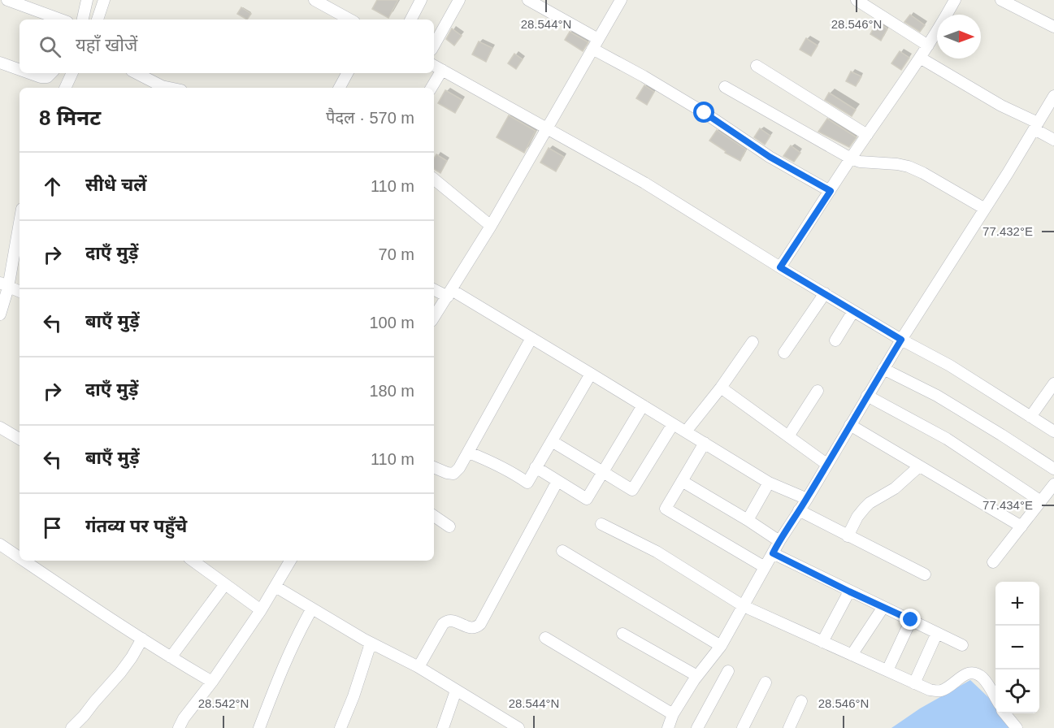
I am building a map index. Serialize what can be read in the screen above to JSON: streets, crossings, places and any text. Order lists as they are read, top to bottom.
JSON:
{
  "north": "right",
  "page": {
    "search": "यहाँ खोजें",
    "heading": ["8 मिनट", "पैदल · 570 m"],
    "list": [
      ["सीधे चलें", "110 m"],
      ["दाएँ मुड़ें", "70 m"],
      ["बाएँ मुड़ें", "100 m"],
      ["दाएँ मुड़ें", "180 m"],
      ["बाएँ मुड़ें", "110 m"],
      "गंतव्य पर पहुँचे"
    ],
    "map_buttons": ["+", "−"]
  },
  "coordinates": [
    "28.544°N",
    "28.546°N",
    "77.432°E",
    "77.434°E",
    "28.542°N"
  ]
}
